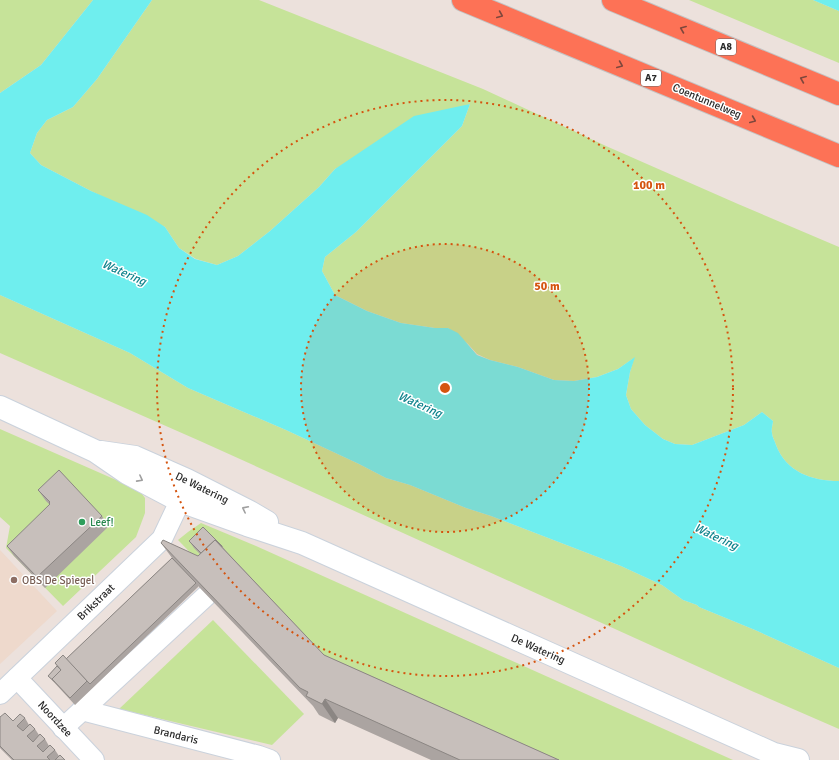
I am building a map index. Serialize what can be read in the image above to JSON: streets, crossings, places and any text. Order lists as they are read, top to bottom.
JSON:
{
  "streets": {
    "highway": ["A8", "A7", "Coentunnelweg"],
    "main road": ["De Watering"],
    "street": ["Brikstraat", "Noordzee", "Brandaris"]
  },
  "crossings": [
    ["De Watering", "Brikstraat"],
    ["Brikstraat", "Noordzee"]
  ],
  "water": ["Watering"],
  "places": ["Leef!", "OBS De Spiegel"],
  "rings": ["100 m", "50 m"]
}
